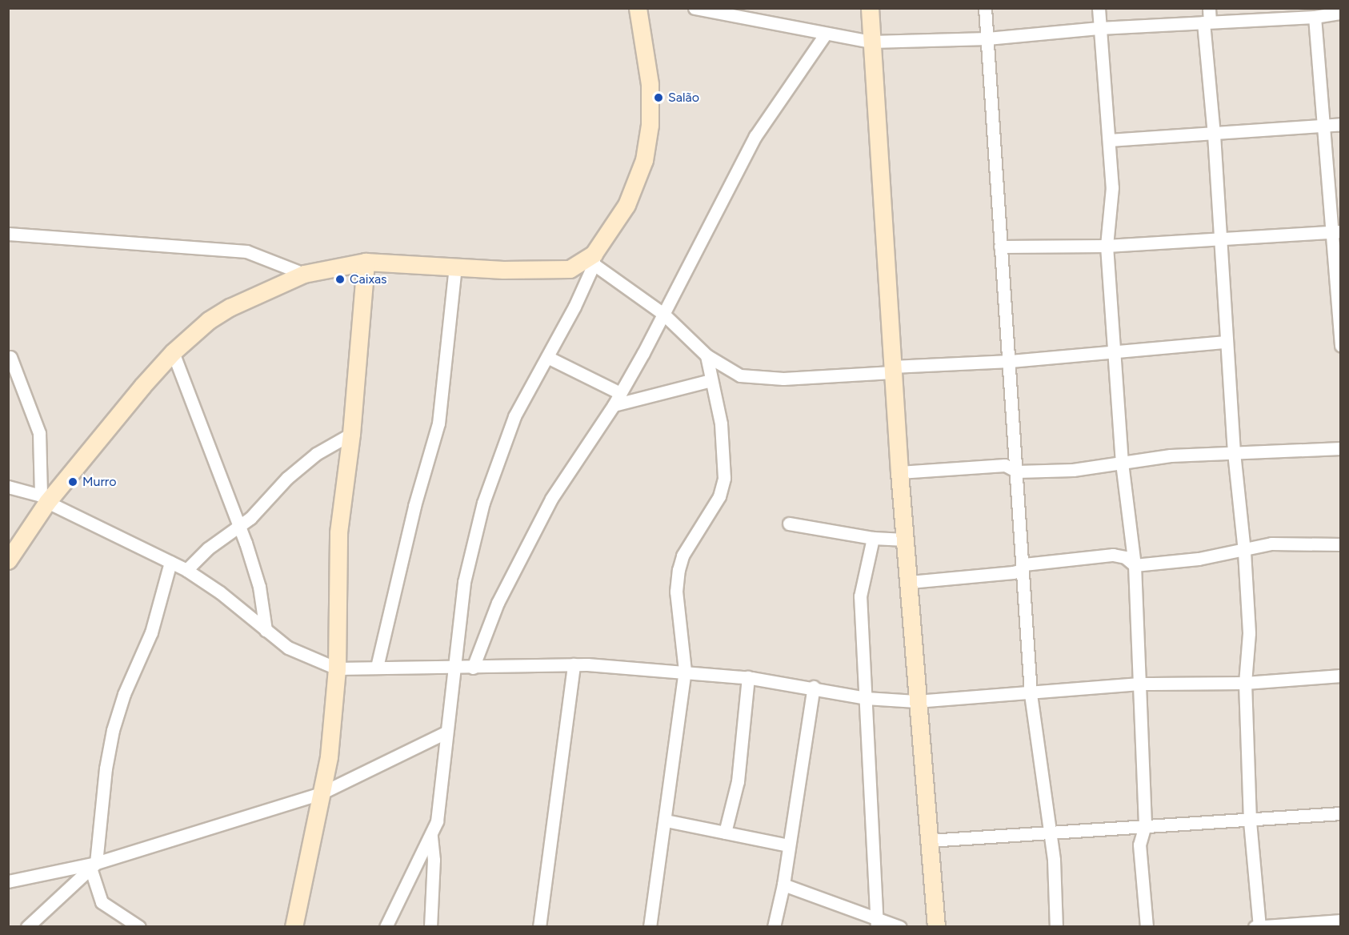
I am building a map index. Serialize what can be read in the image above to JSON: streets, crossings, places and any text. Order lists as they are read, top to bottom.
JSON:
{
  "places": ["Salão", "Caixas", "Murro"]
}
